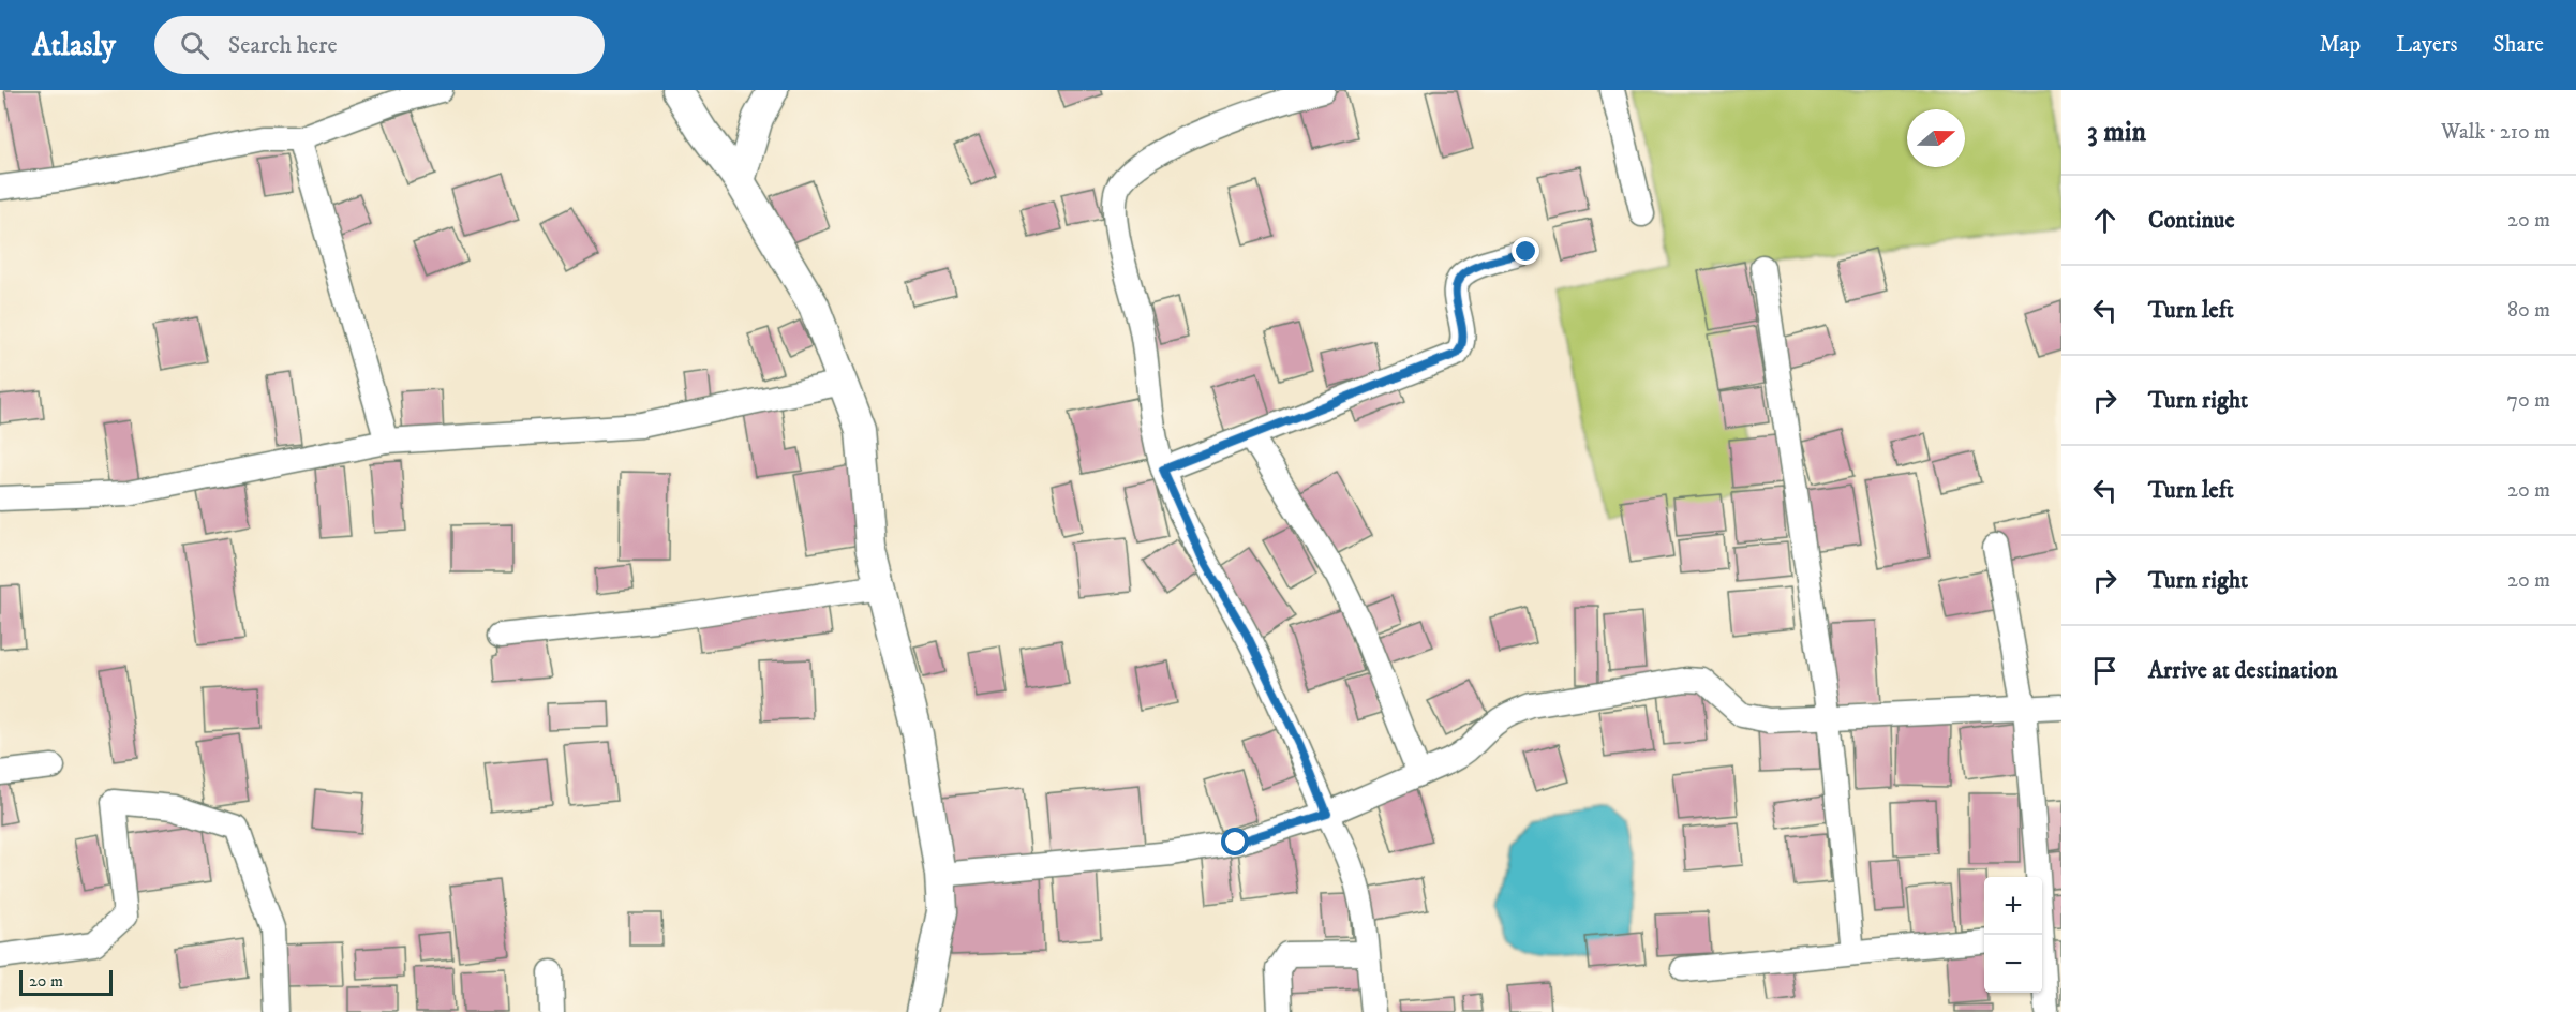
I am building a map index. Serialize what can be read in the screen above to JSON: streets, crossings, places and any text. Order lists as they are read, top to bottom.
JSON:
{
  "scale_bar": "20 m",
  "north": "right",
  "page": {
    "header": "Atlasly",
    "search": "Search here",
    "nav": ["Map", "Layers", "Share"],
    "heading": ["3 min", "Walk · 210 m"],
    "list": [
      ["Continue", "20 m"],
      ["Turn left", "80 m"],
      ["Turn right", "70 m"],
      ["Turn left", "20 m"],
      ["Turn right", "20 m"],
      "Arrive at destination"
    ],
    "map_buttons": ["+", "−"],
    "scale": "20 m"
  }
}
